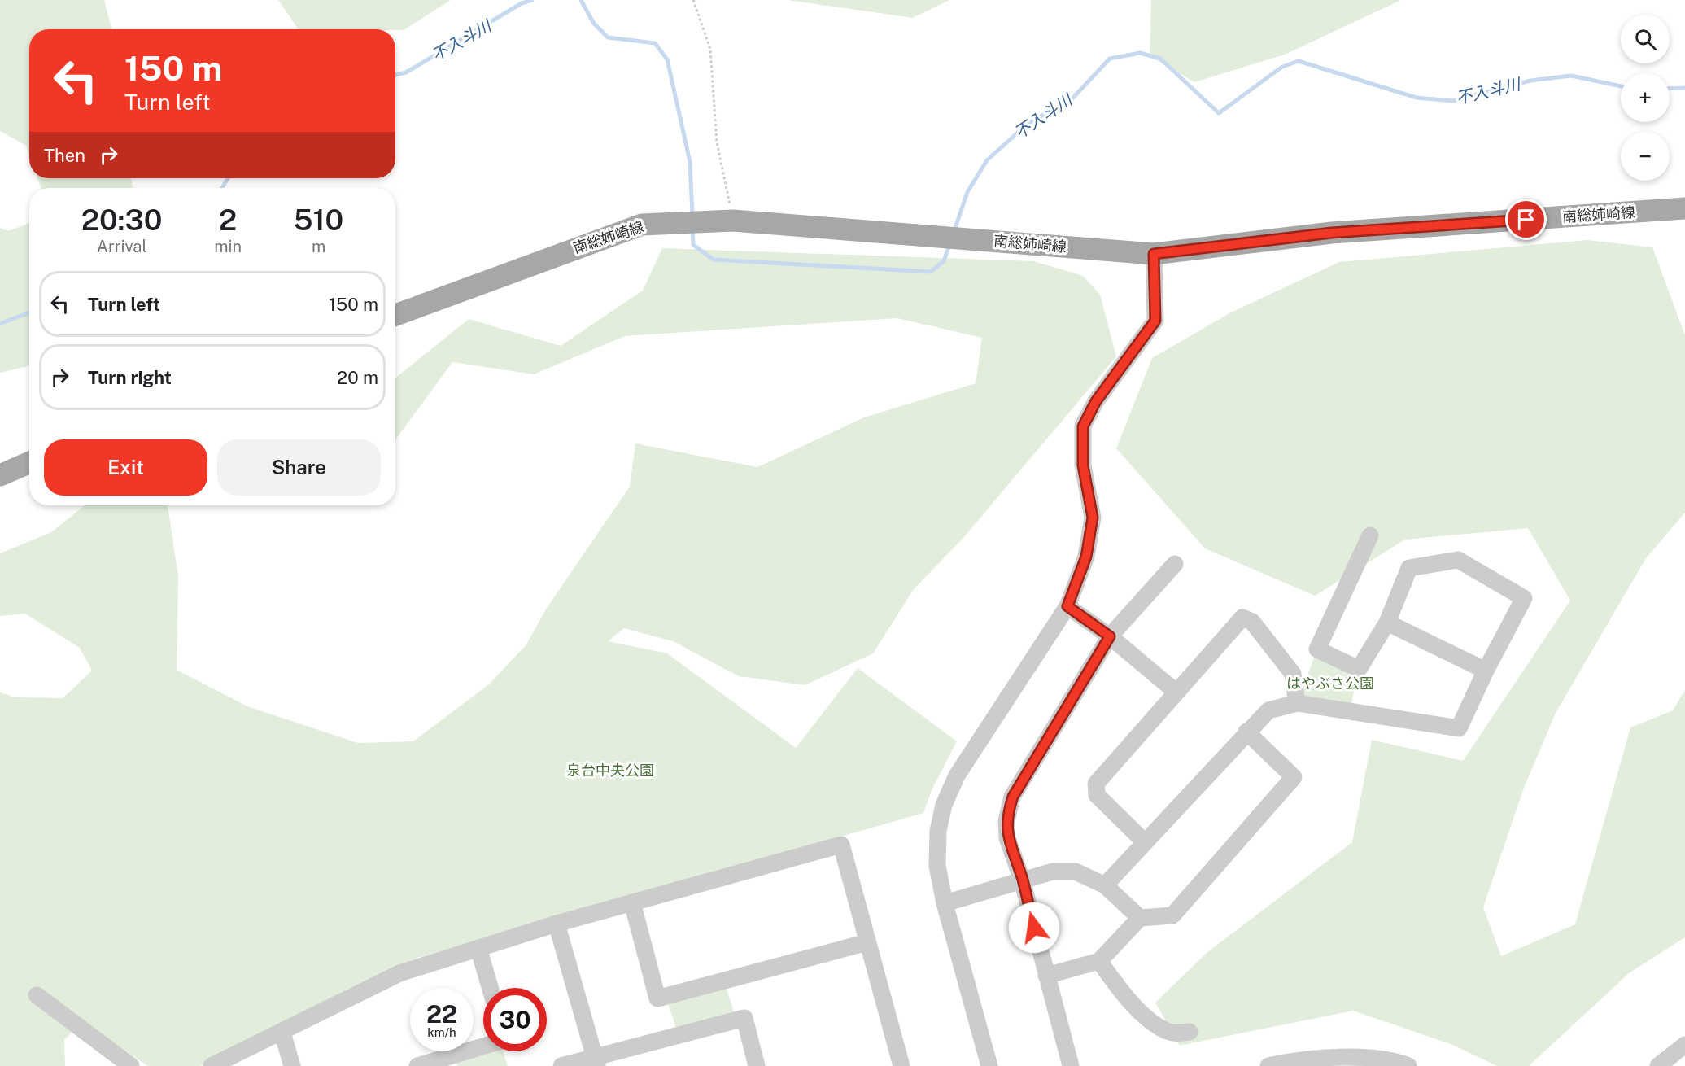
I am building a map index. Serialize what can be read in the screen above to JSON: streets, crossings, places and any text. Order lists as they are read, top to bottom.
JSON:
{
  "streets": {
    "main road": ["南総姉崎線"]
  },
  "water": ["不入斗川"],
  "parks": ["はやぶさ公園", "泉台中央公園"],
  "page": {
    "map_buttons": ["+", "−"],
    "turn": ["150 m", "Turn left"],
    "then": "Then",
    "eta": [
      "20:30",
      "Arrival",
      "2",
      "min",
      "510",
      "m"
    ],
    "list": [
      {
        "name": "Turn left",
        "value": "150 m"
      },
      {
        "name": "Turn right",
        "value": "20 m"
      }
    ],
    "buttons": ["Exit", "Share"],
    "speed": "22 km/h",
    "limit": "30"
  }
}
